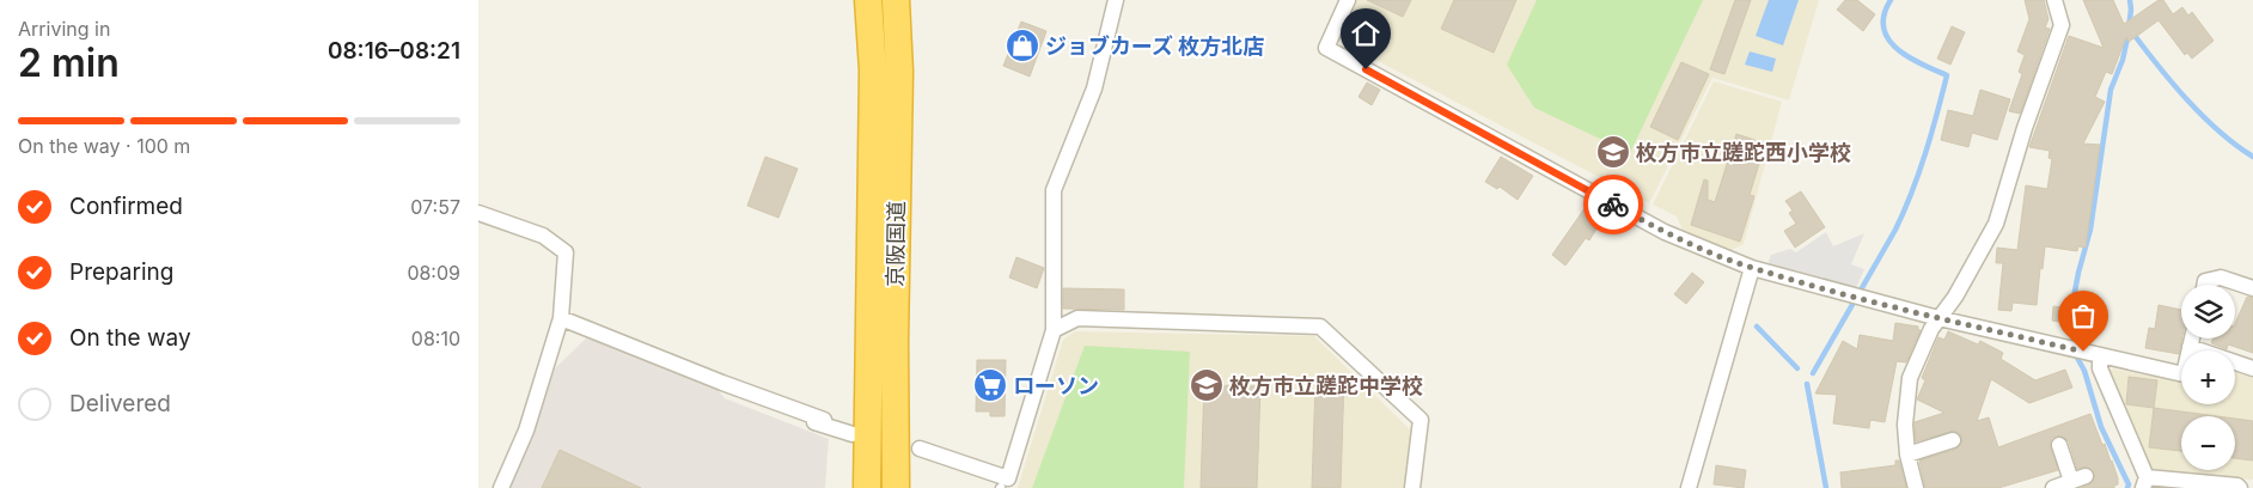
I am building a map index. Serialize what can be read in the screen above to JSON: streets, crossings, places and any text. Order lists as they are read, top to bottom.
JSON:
{
  "streets": {
    "highway": ["京阪国道"]
  },
  "places": {
    "shop": ["ジョブカーズ 枚方北店"],
    "school or university": ["枚方市立蹉跎西小学校", "枚方市立蹉跎中学校"],
    "supermarket": ["ローソン"]
  },
  "page": {
    "heading": ["2 min", "Arriving in", "08:16–08:21"],
    "bar": "On the way · 100 m",
    "list": [
      ["Confirmed", "07:57"],
      ["Preparing", "08:09"],
      ["On the way", "08:10"],
      "Delivered"
    ],
    "map_buttons": ["+", "−"]
  }
}
